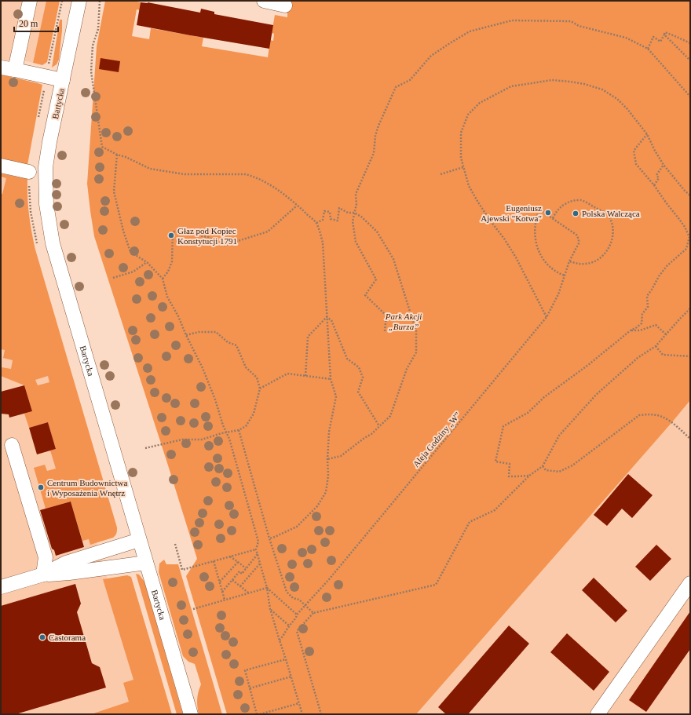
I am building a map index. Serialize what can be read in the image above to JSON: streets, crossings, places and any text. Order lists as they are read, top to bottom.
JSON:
{
  "streets": {
    "street": ["Bartycka"],
    "path": ["Aleja Godziny „W”"]
  },
  "parks": ["Park Akcji „Burza”"],
  "places": [
    "Eugeniusz Ajewski \"Kotwa\"",
    "Polska Walcząca",
    "Głaz pod Kopiec Konstytucji 1791",
    "Centrum Budownictwa i Wyposażenia Wnętrz",
    "Castorama"
  ],
  "scale_bar": "20 m"
}
